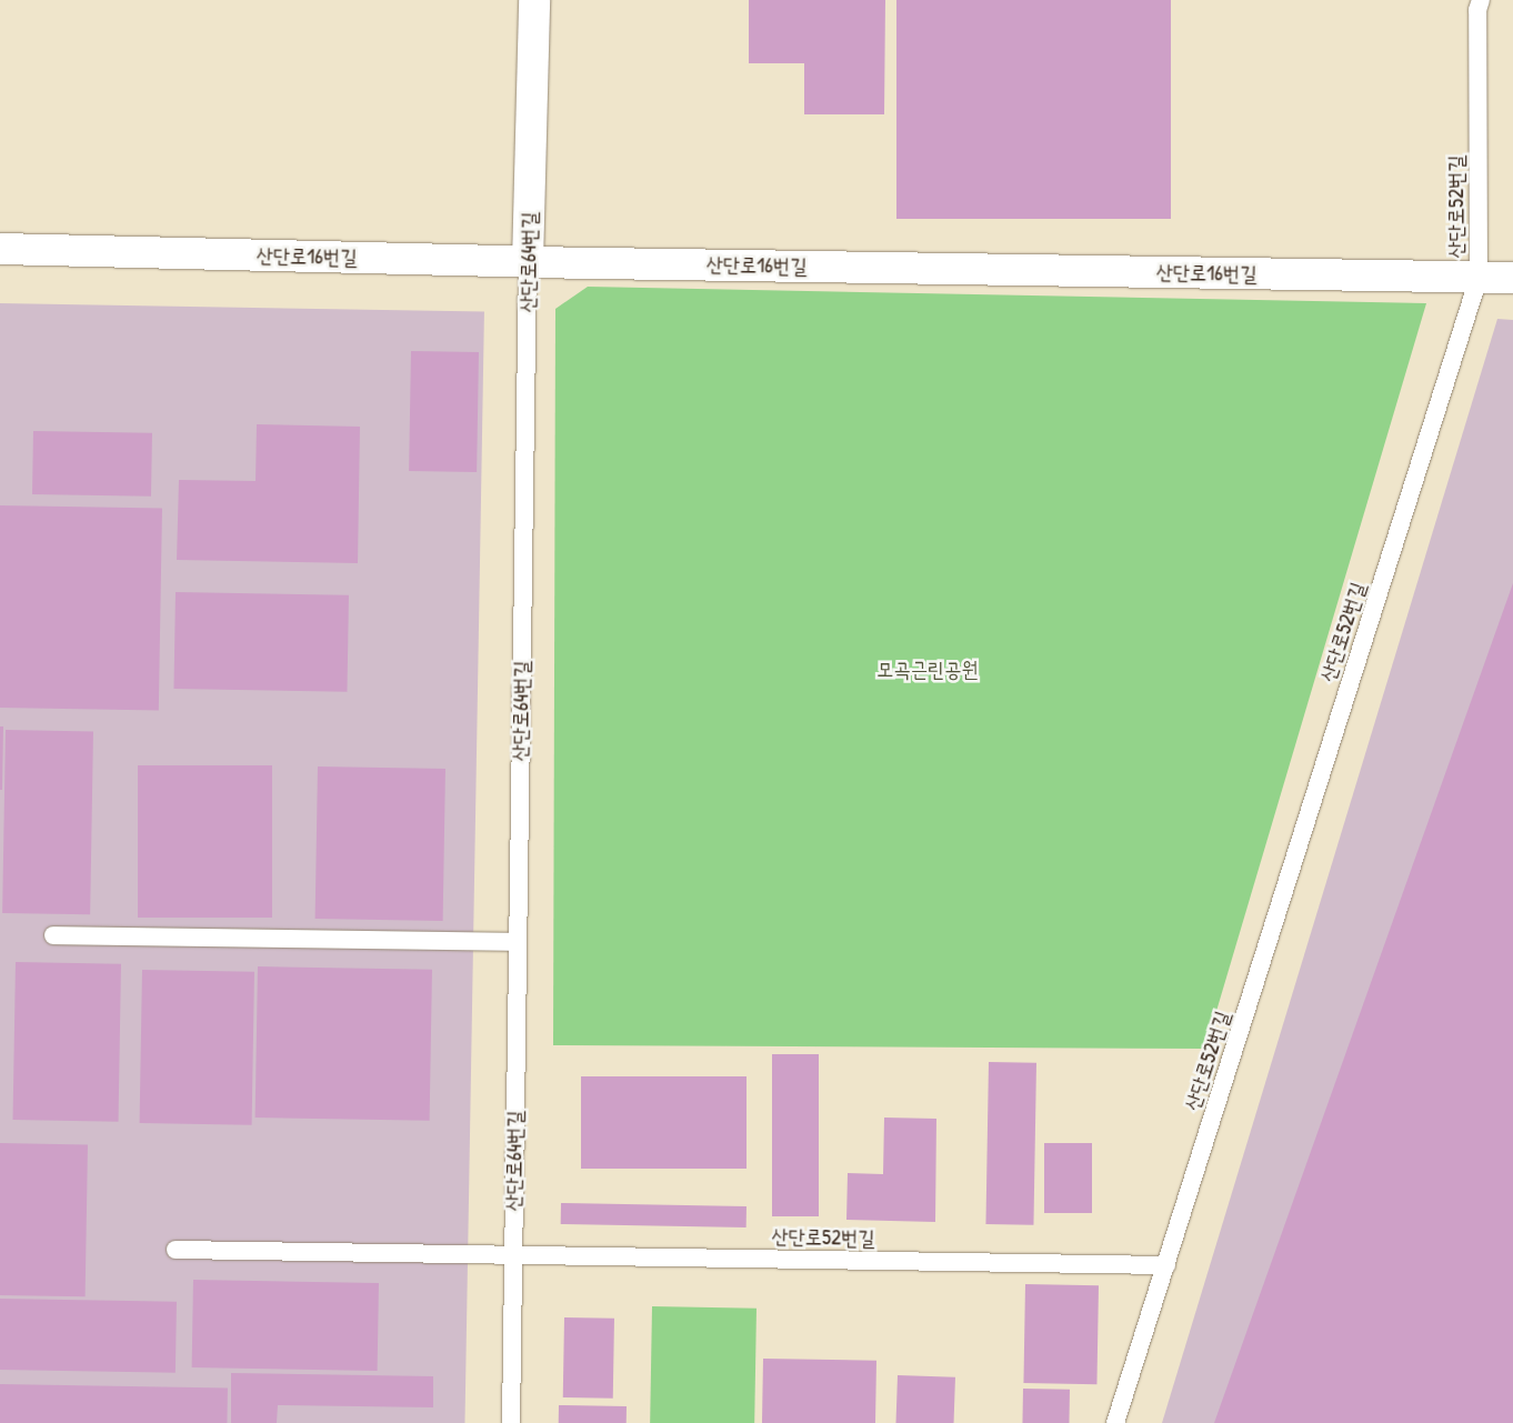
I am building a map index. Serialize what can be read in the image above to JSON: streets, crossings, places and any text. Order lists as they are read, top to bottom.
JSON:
{
  "streets": {
    "street": ["산단로16번길", "산단로64번길"],
    "lane": ["산단로52번길"]
  },
  "crossings": [
    ["산단로52번길", "산단로16번길"],
    ["산단로52번길", "산단로64번길"],
    ["산단로16번길", "산단로64번길"]
  ],
  "parks": ["모곡근린공원"]
}
